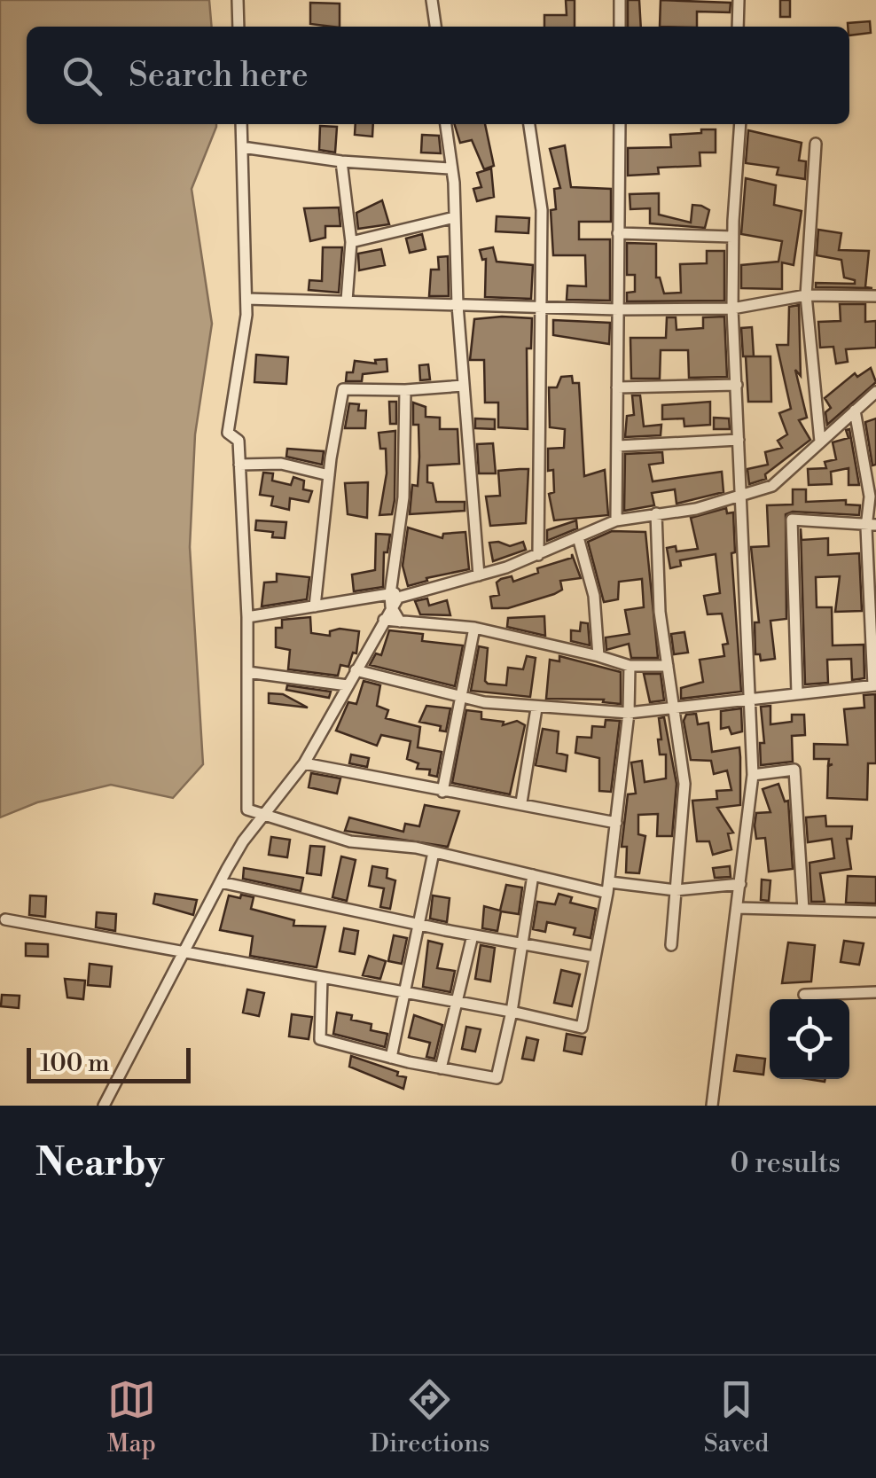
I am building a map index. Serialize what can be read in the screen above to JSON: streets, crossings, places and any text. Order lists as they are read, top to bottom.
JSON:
{
  "scale_bar": "100 m",
  "page": {
    "search": "Search here",
    "scale": "100 m",
    "heading": ["Nearby", "0 results"],
    "nav": ["Map", "Directions", "Saved"]
  }
}
